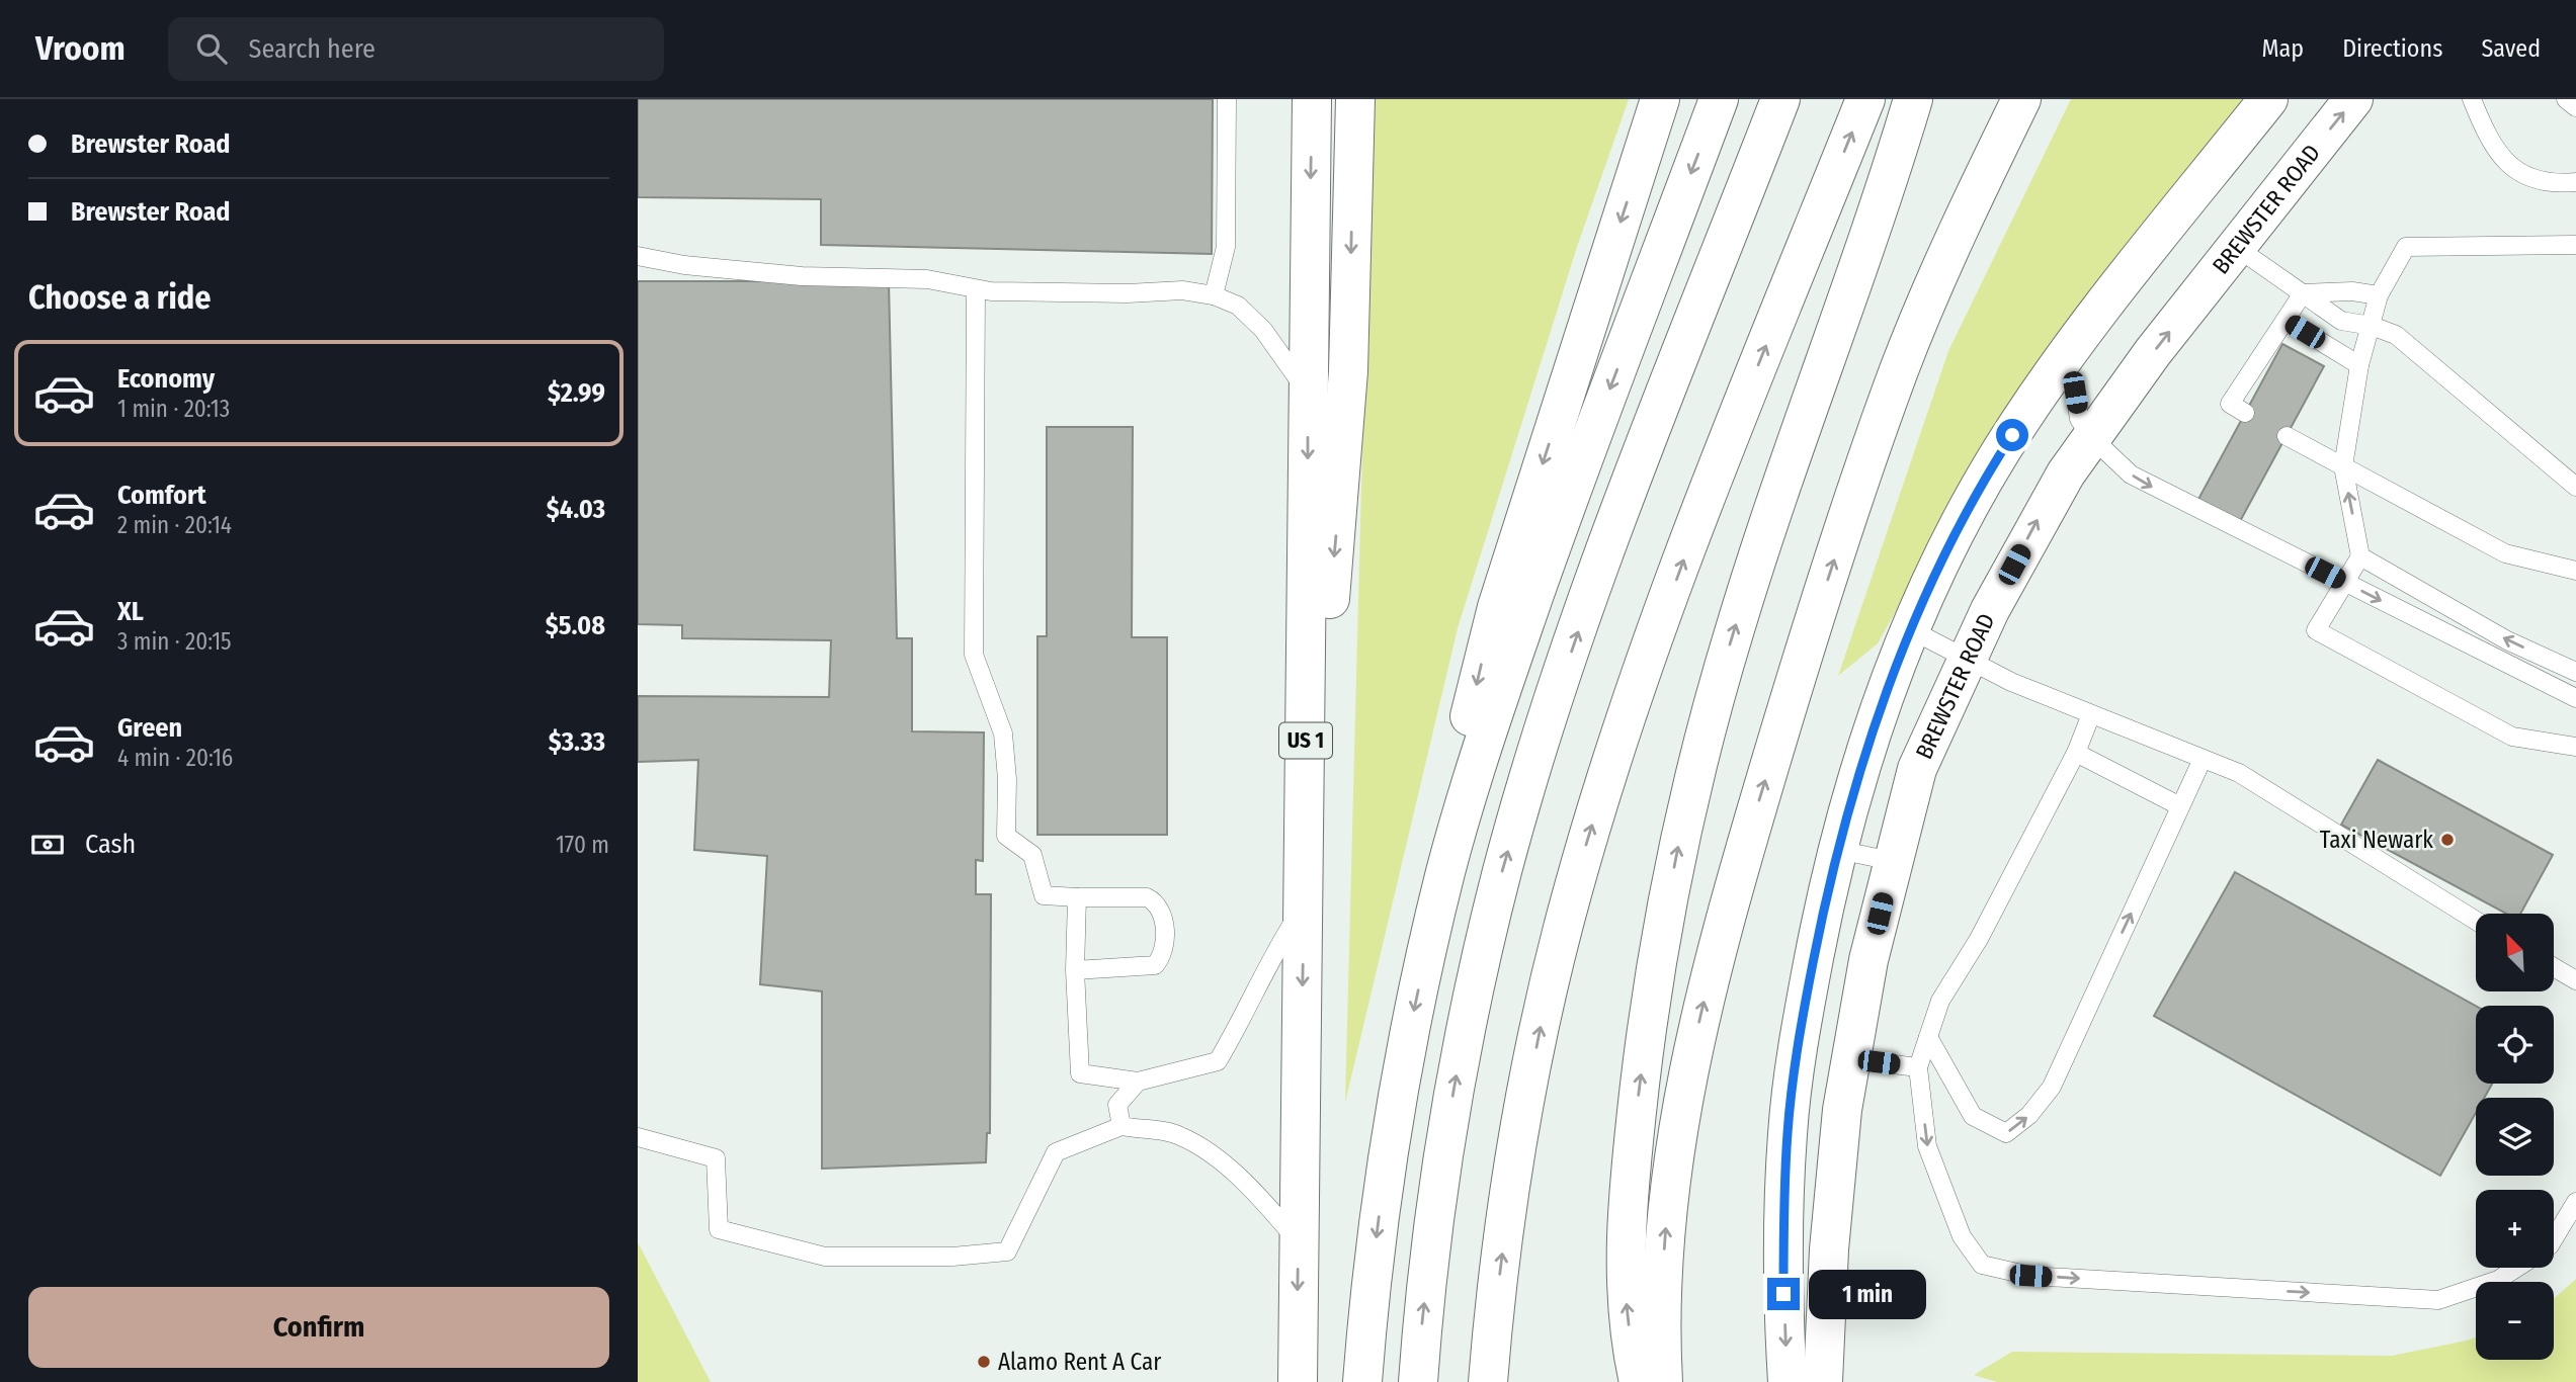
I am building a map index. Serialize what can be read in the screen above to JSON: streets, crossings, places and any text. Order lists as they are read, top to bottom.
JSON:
{
  "streets": {
    "main road": ["BREWSTER ROAD", "US 1"]
  },
  "places": ["Taxi Newark", "Alamo Rent A Car"],
  "north": "top left",
  "page": {
    "header": "Vroom",
    "search": "Search here",
    "nav": ["Map", "Directions", "Saved"],
    "banner": ["Brewster Road", "Brewster Road"],
    "heading": "Choose a ride",
    "list": [
      {
        "name": "Economy",
        "note": "1 min · 20:13",
        "value": "$2.99"
      },
      {
        "name": "Comfort",
        "note": "2 min · 20:14",
        "value": "$4.03"
      },
      {
        "name": "XL",
        "note": "3 min · 20:15",
        "value": "$5.08"
      },
      {
        "name": "Green",
        "note": "4 min · 20:16",
        "value": "$3.33"
      }
    ],
    "pay": ["Cash", "170 m"],
    "map_buttons": ["+", "−"],
    "bubble": "1 min",
    "buttons": "Confirm"
  }
}
